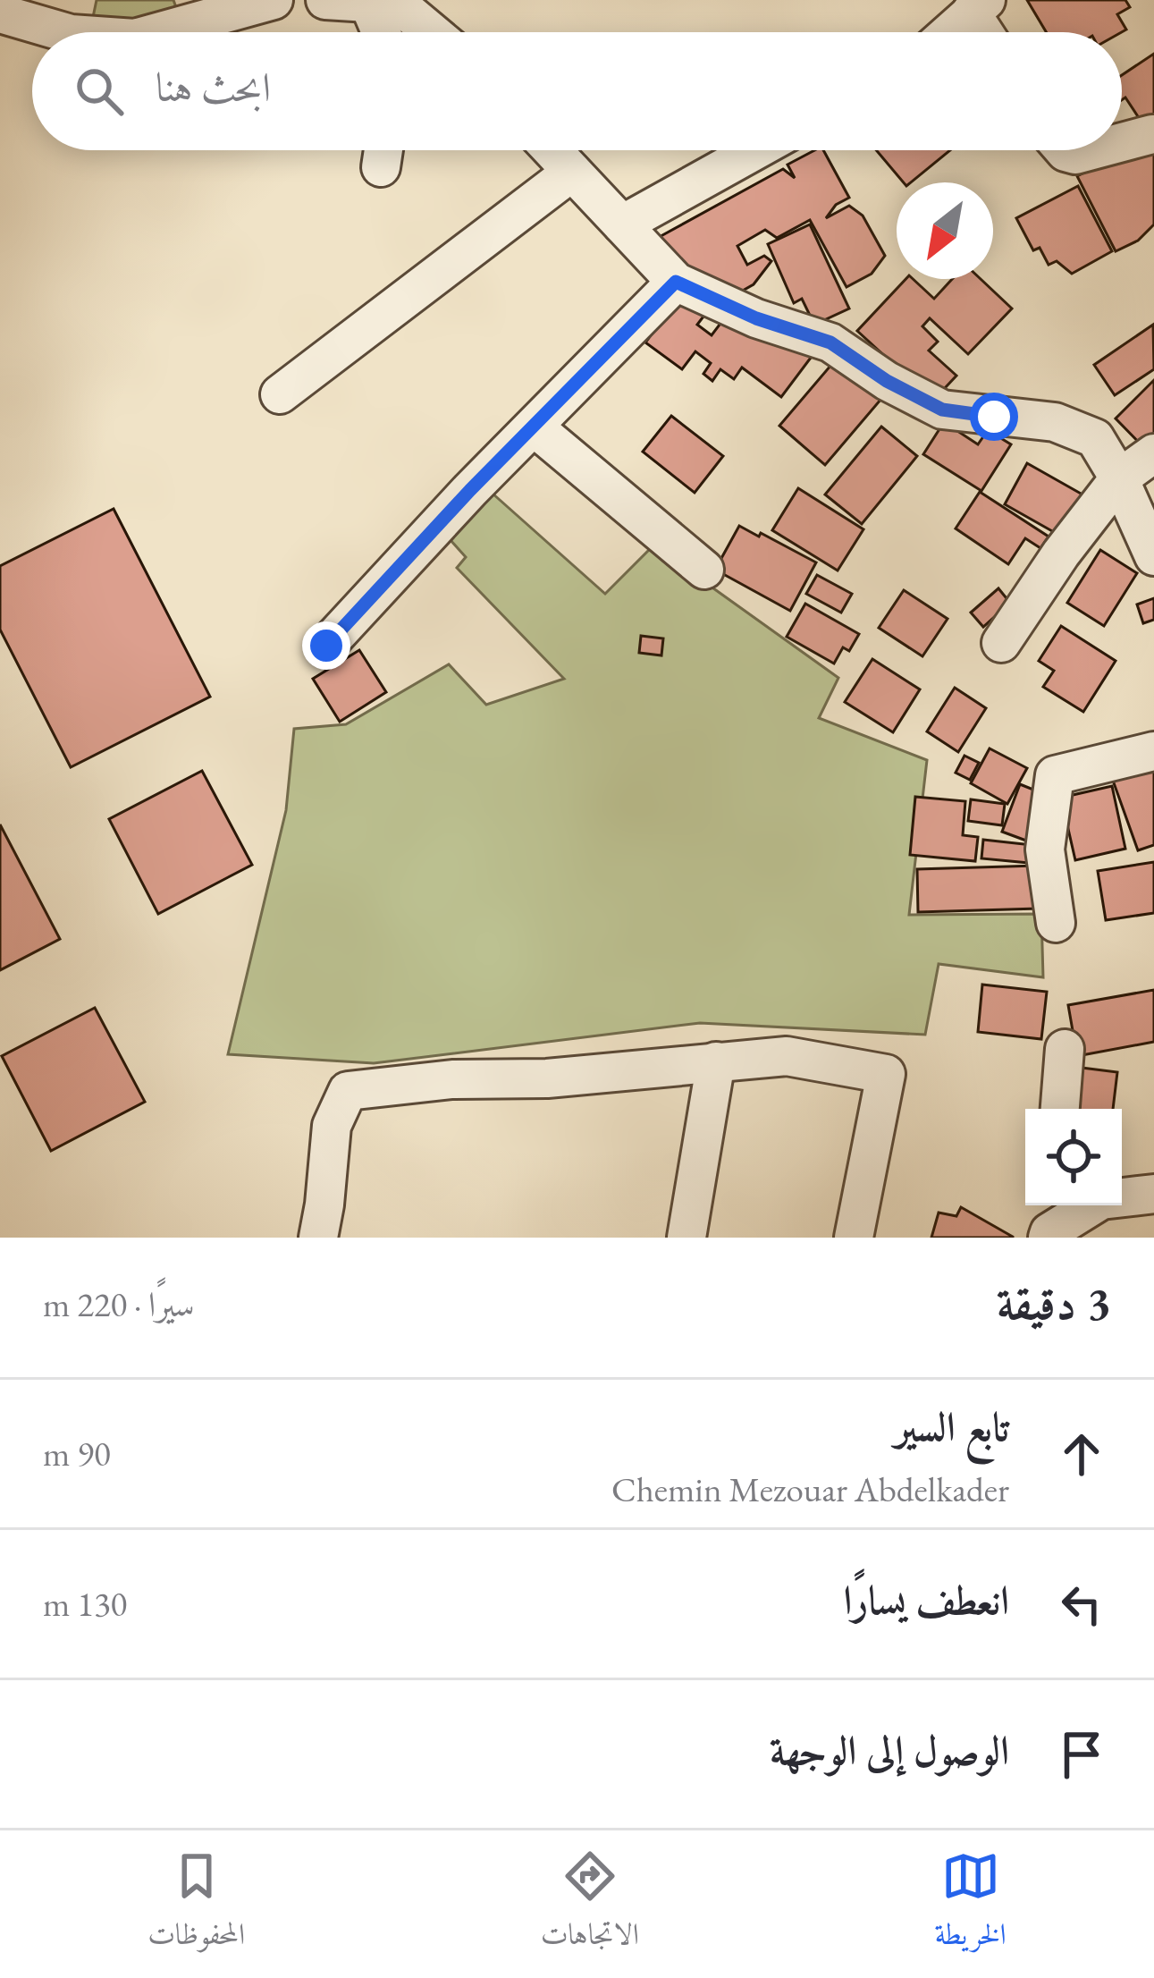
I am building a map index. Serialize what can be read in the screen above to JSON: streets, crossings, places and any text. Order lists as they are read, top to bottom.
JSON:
{
  "north": "bottom left",
  "page": {
    "search": "ابحث هنا",
    "heading": ["3 دقيقة", "سيرًا · 220 m"],
    "list": [
      ["تابع السير", "Chemin Mezouar Abdelkader", "90 m"],
      ["انعطف يسارًا", "130 m"],
      "الوصول إلى الوجهة"
    ],
    "nav": ["الخريطة", "الاتجاهات", "المحفوظات"]
  }
}
